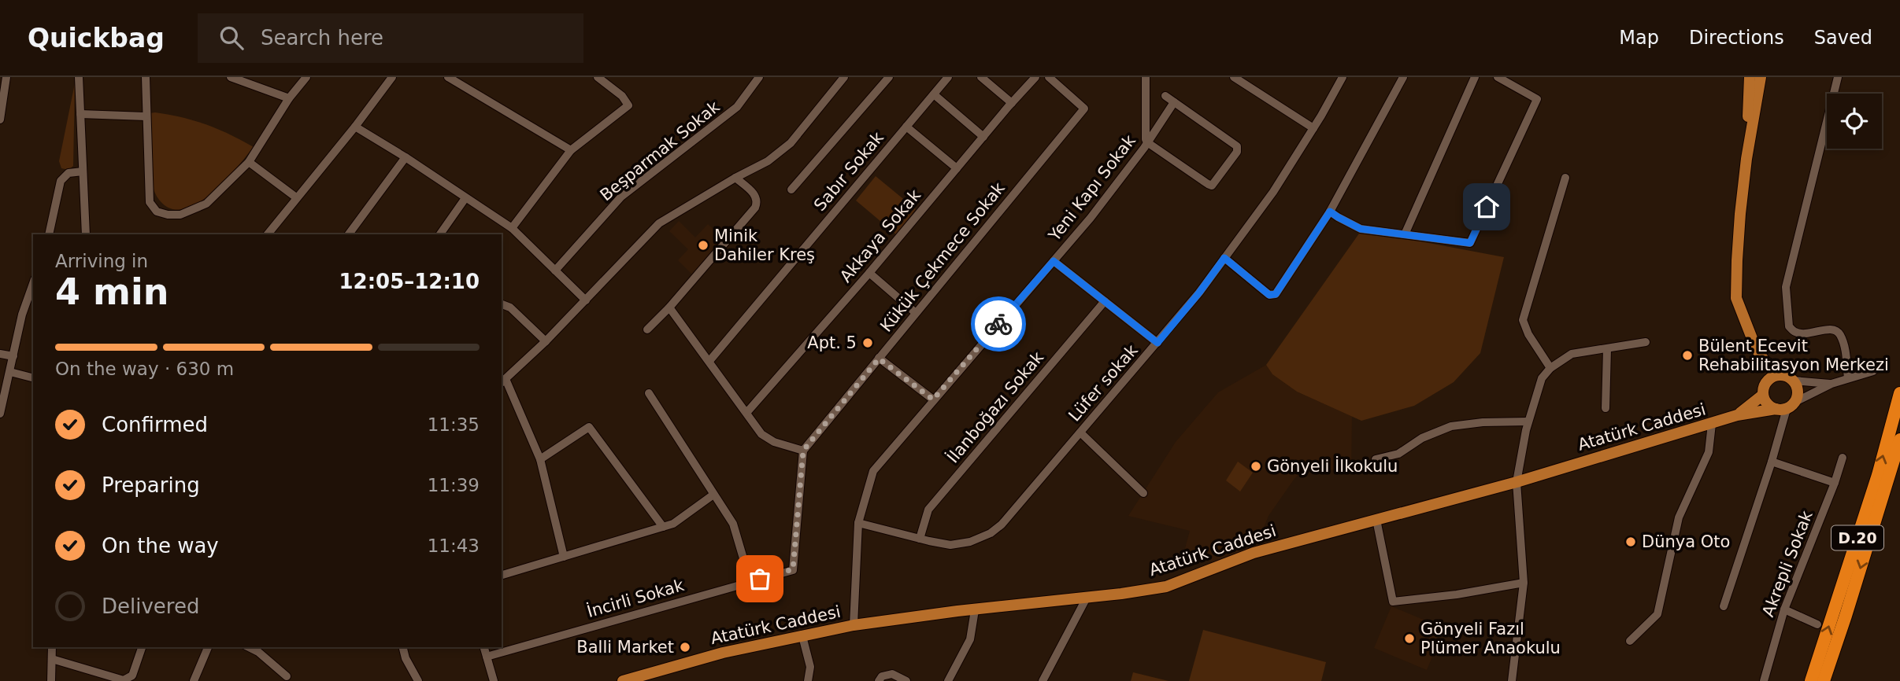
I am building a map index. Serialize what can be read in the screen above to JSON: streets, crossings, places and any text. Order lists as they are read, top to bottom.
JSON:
{
  "streets": {
    "highway": ["D.20"],
    "main road": ["Atatürk Caddesi"],
    "street": [
      "Beşparmak Sokak",
      "Sabır Sokak",
      "Yeni Kapı Sokak",
      "Akkaya Sokak",
      "Kükük Çekmece Sokak",
      "Lüfer sokak",
      "İlanboğazı Sokak",
      "Akrepli Sokak",
      "İncirli Sokak"
    ]
  },
  "crossings": [
    ["Yeni Kapı Sokak", "Lüfer sokak"],
    ["Yeni Kapı Sokak", "Atatürk Caddesi"],
    ["Kükük Çekmece Sokak", "İncirli Sokak"],
    ["Lüfer sokak", "İlanboğazı Sokak"]
  ],
  "places": [
    "Minik Dahiler Kreş",
    "Apt. 5",
    "Bülent Ecevit Rehabilitasyon Merkezi",
    "Gönyeli İlkokulu",
    "Dünya Oto",
    "Gönyeli Fazıl Plümer Anaokulu",
    "Balli Market"
  ],
  "page": {
    "header": "Quickbag",
    "search": "Search here",
    "nav": ["Map", "Directions", "Saved"],
    "heading": ["4 min", "Arriving in", "12:05–12:10"],
    "bar": "On the way · 630 m",
    "list": [
      ["Confirmed", "11:35"],
      ["Preparing", "11:39"],
      ["On the way", "11:43"],
      "Delivered"
    ]
  }
}
